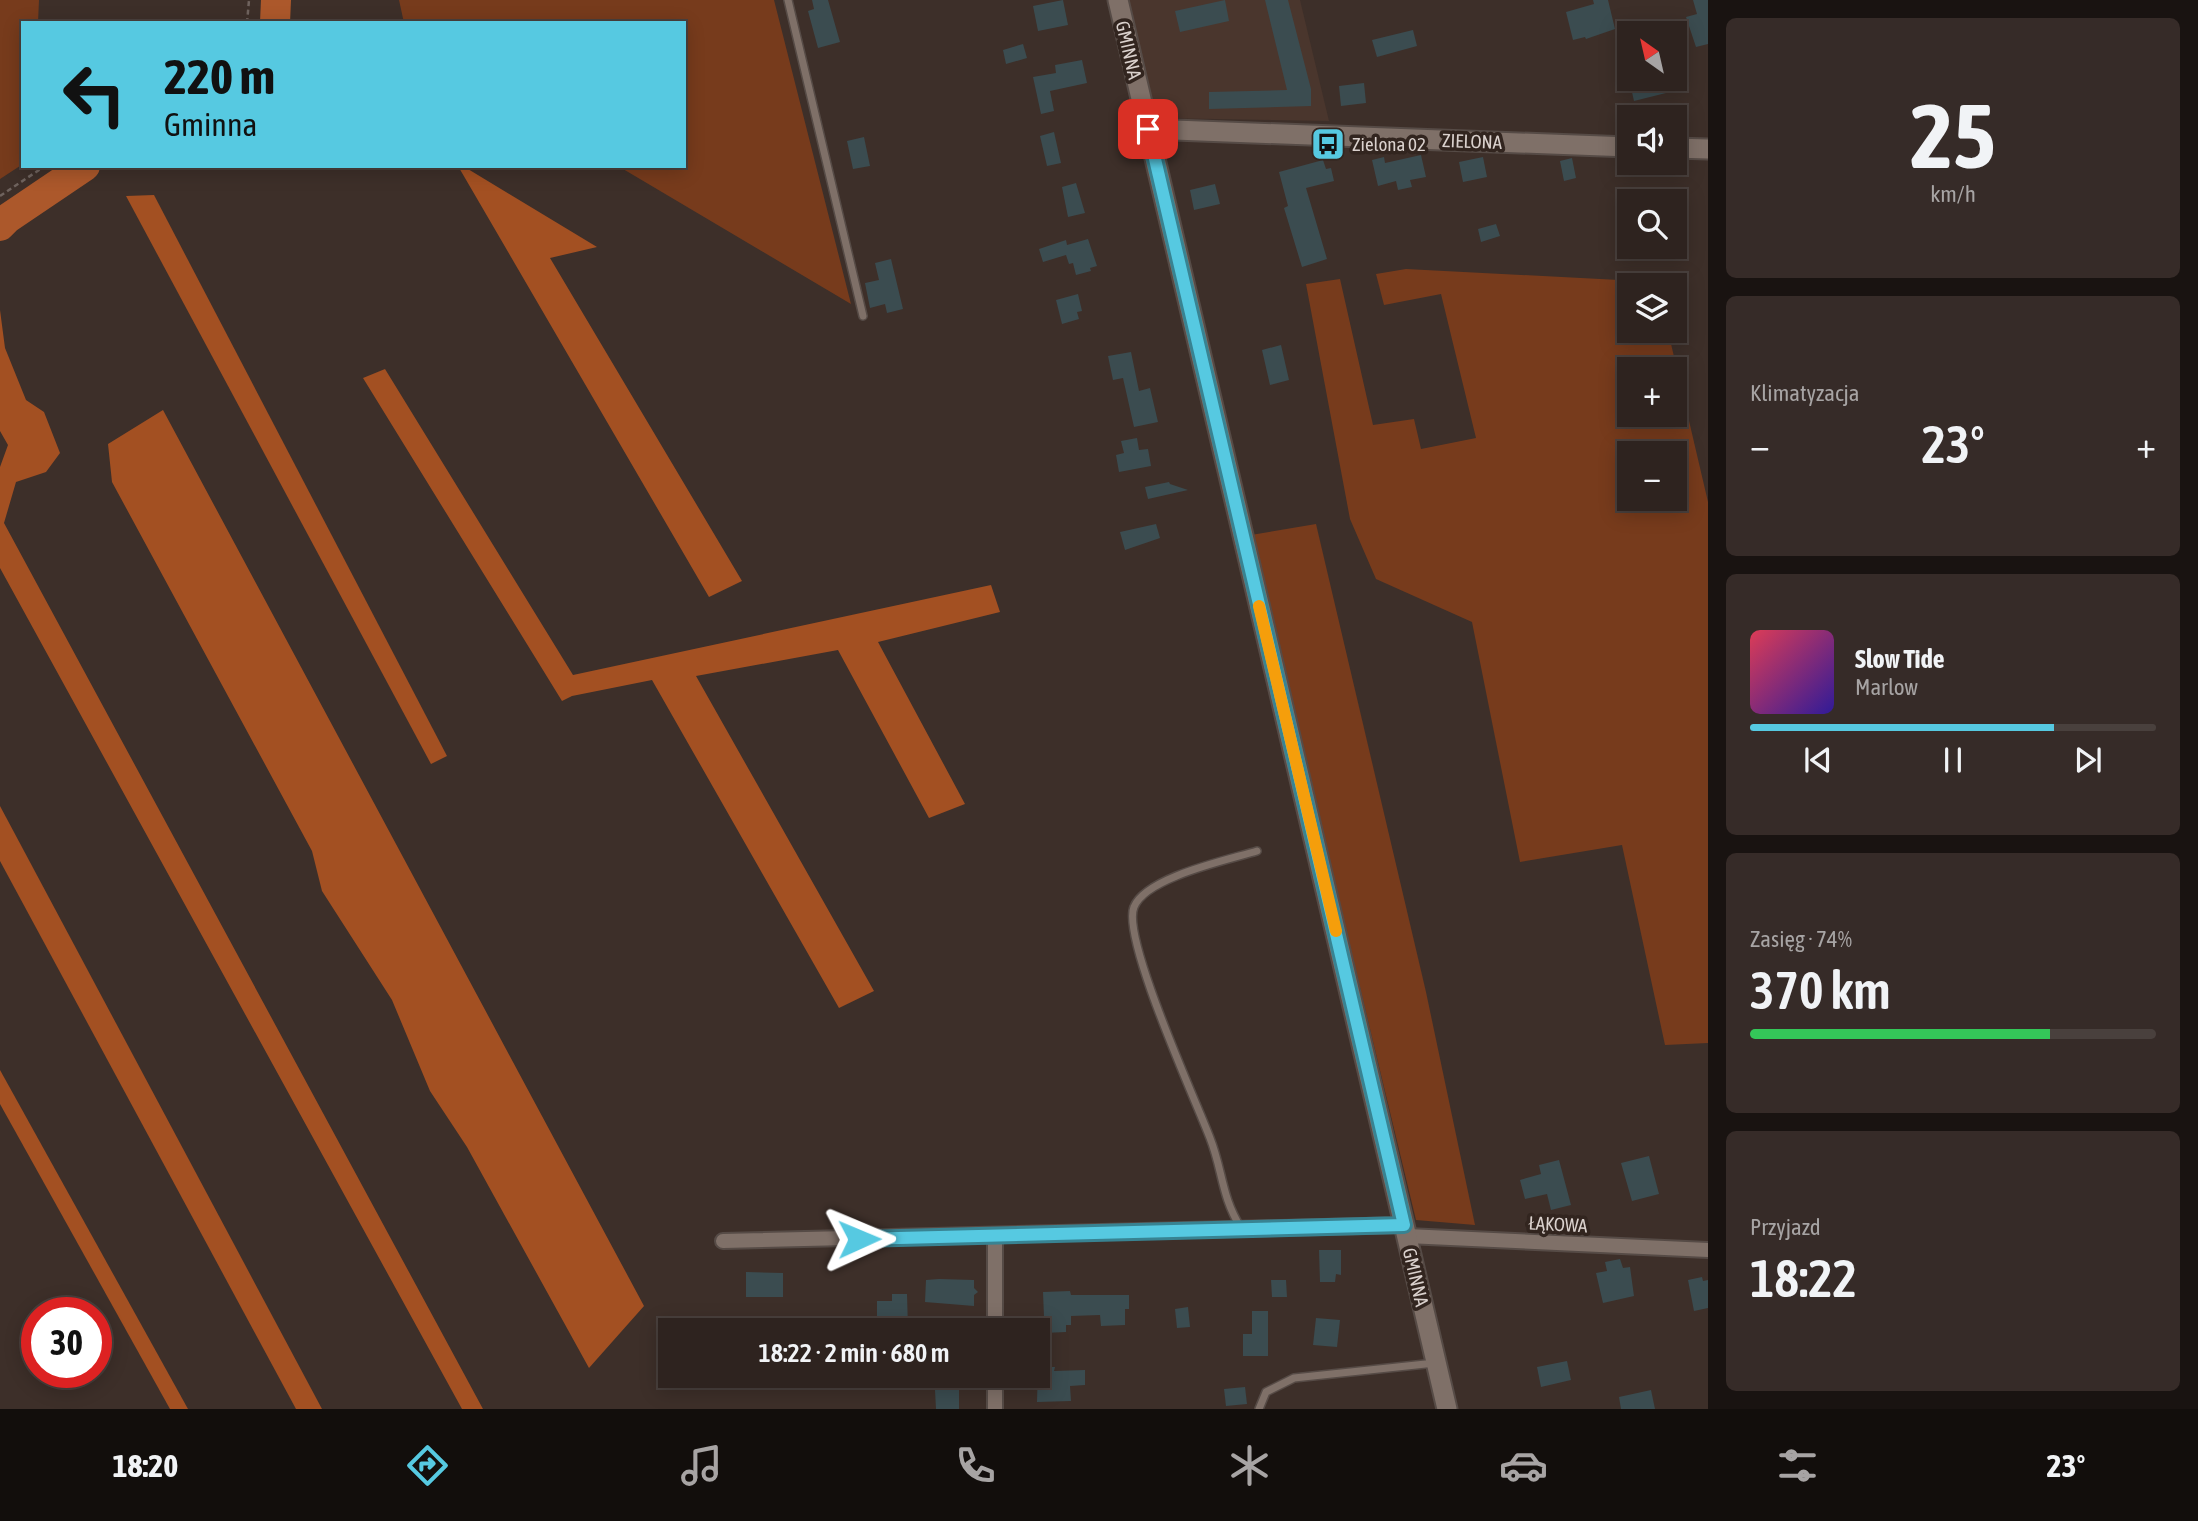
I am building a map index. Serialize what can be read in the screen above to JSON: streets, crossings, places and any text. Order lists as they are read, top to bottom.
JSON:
{
  "streets": {
    "main road": ["GMINNA", "ZIELONA"],
    "street": ["ŁĄKOWA"]
  },
  "crossings": [
    ["GMINNA", "ZIELONA"],
    ["GMINNA", "ŁĄKOWA"]
  ],
  "places": {
    "bus stop": ["Zielona 02"]
  },
  "north": "top left",
  "page": {
    "tile": [
      ["25", "km/h"],
      "Klimatyzacja",
      ["Zasięg · 74%", "370 km"],
      ["Przyjazd", "18:22"]
    ],
    "map_buttons": ["+", "−"],
    "turn": ["220 m", "Gminna"],
    "heat": ["−", "23°", "+"],
    "song": ["Slow Tide", "Marlow"],
    "limit": "30",
    "trip": "18:22 · 2 min · 680 m",
    "tabs": ["18:20", "23°"]
  }
}
